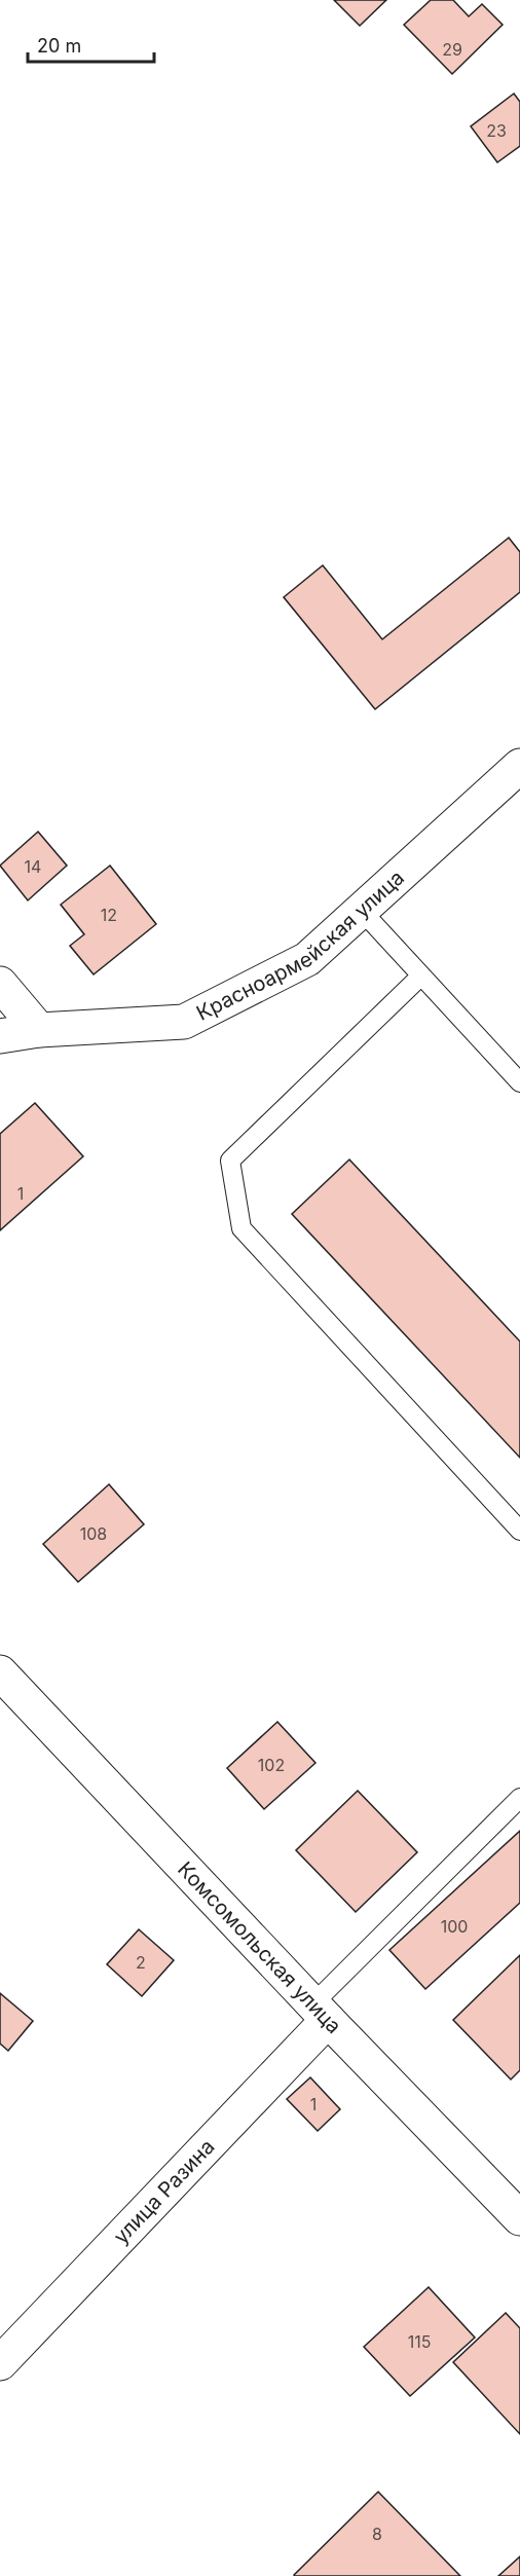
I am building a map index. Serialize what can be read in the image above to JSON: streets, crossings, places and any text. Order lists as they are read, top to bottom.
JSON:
{
  "streets": {
    "street": ["Красноармейская улица", "Комсомольская улица", "улица Разина"]
  },
  "crossings": [
    ["Комсомольская улица", "улица Разина"]
  ],
  "house_numbers": [
    "29",
    "23",
    "14",
    "12",
    "1",
    "108",
    "102",
    "100",
    "2",
    "1",
    "115",
    "8"
  ],
  "scale_bar": "20 m"
}
